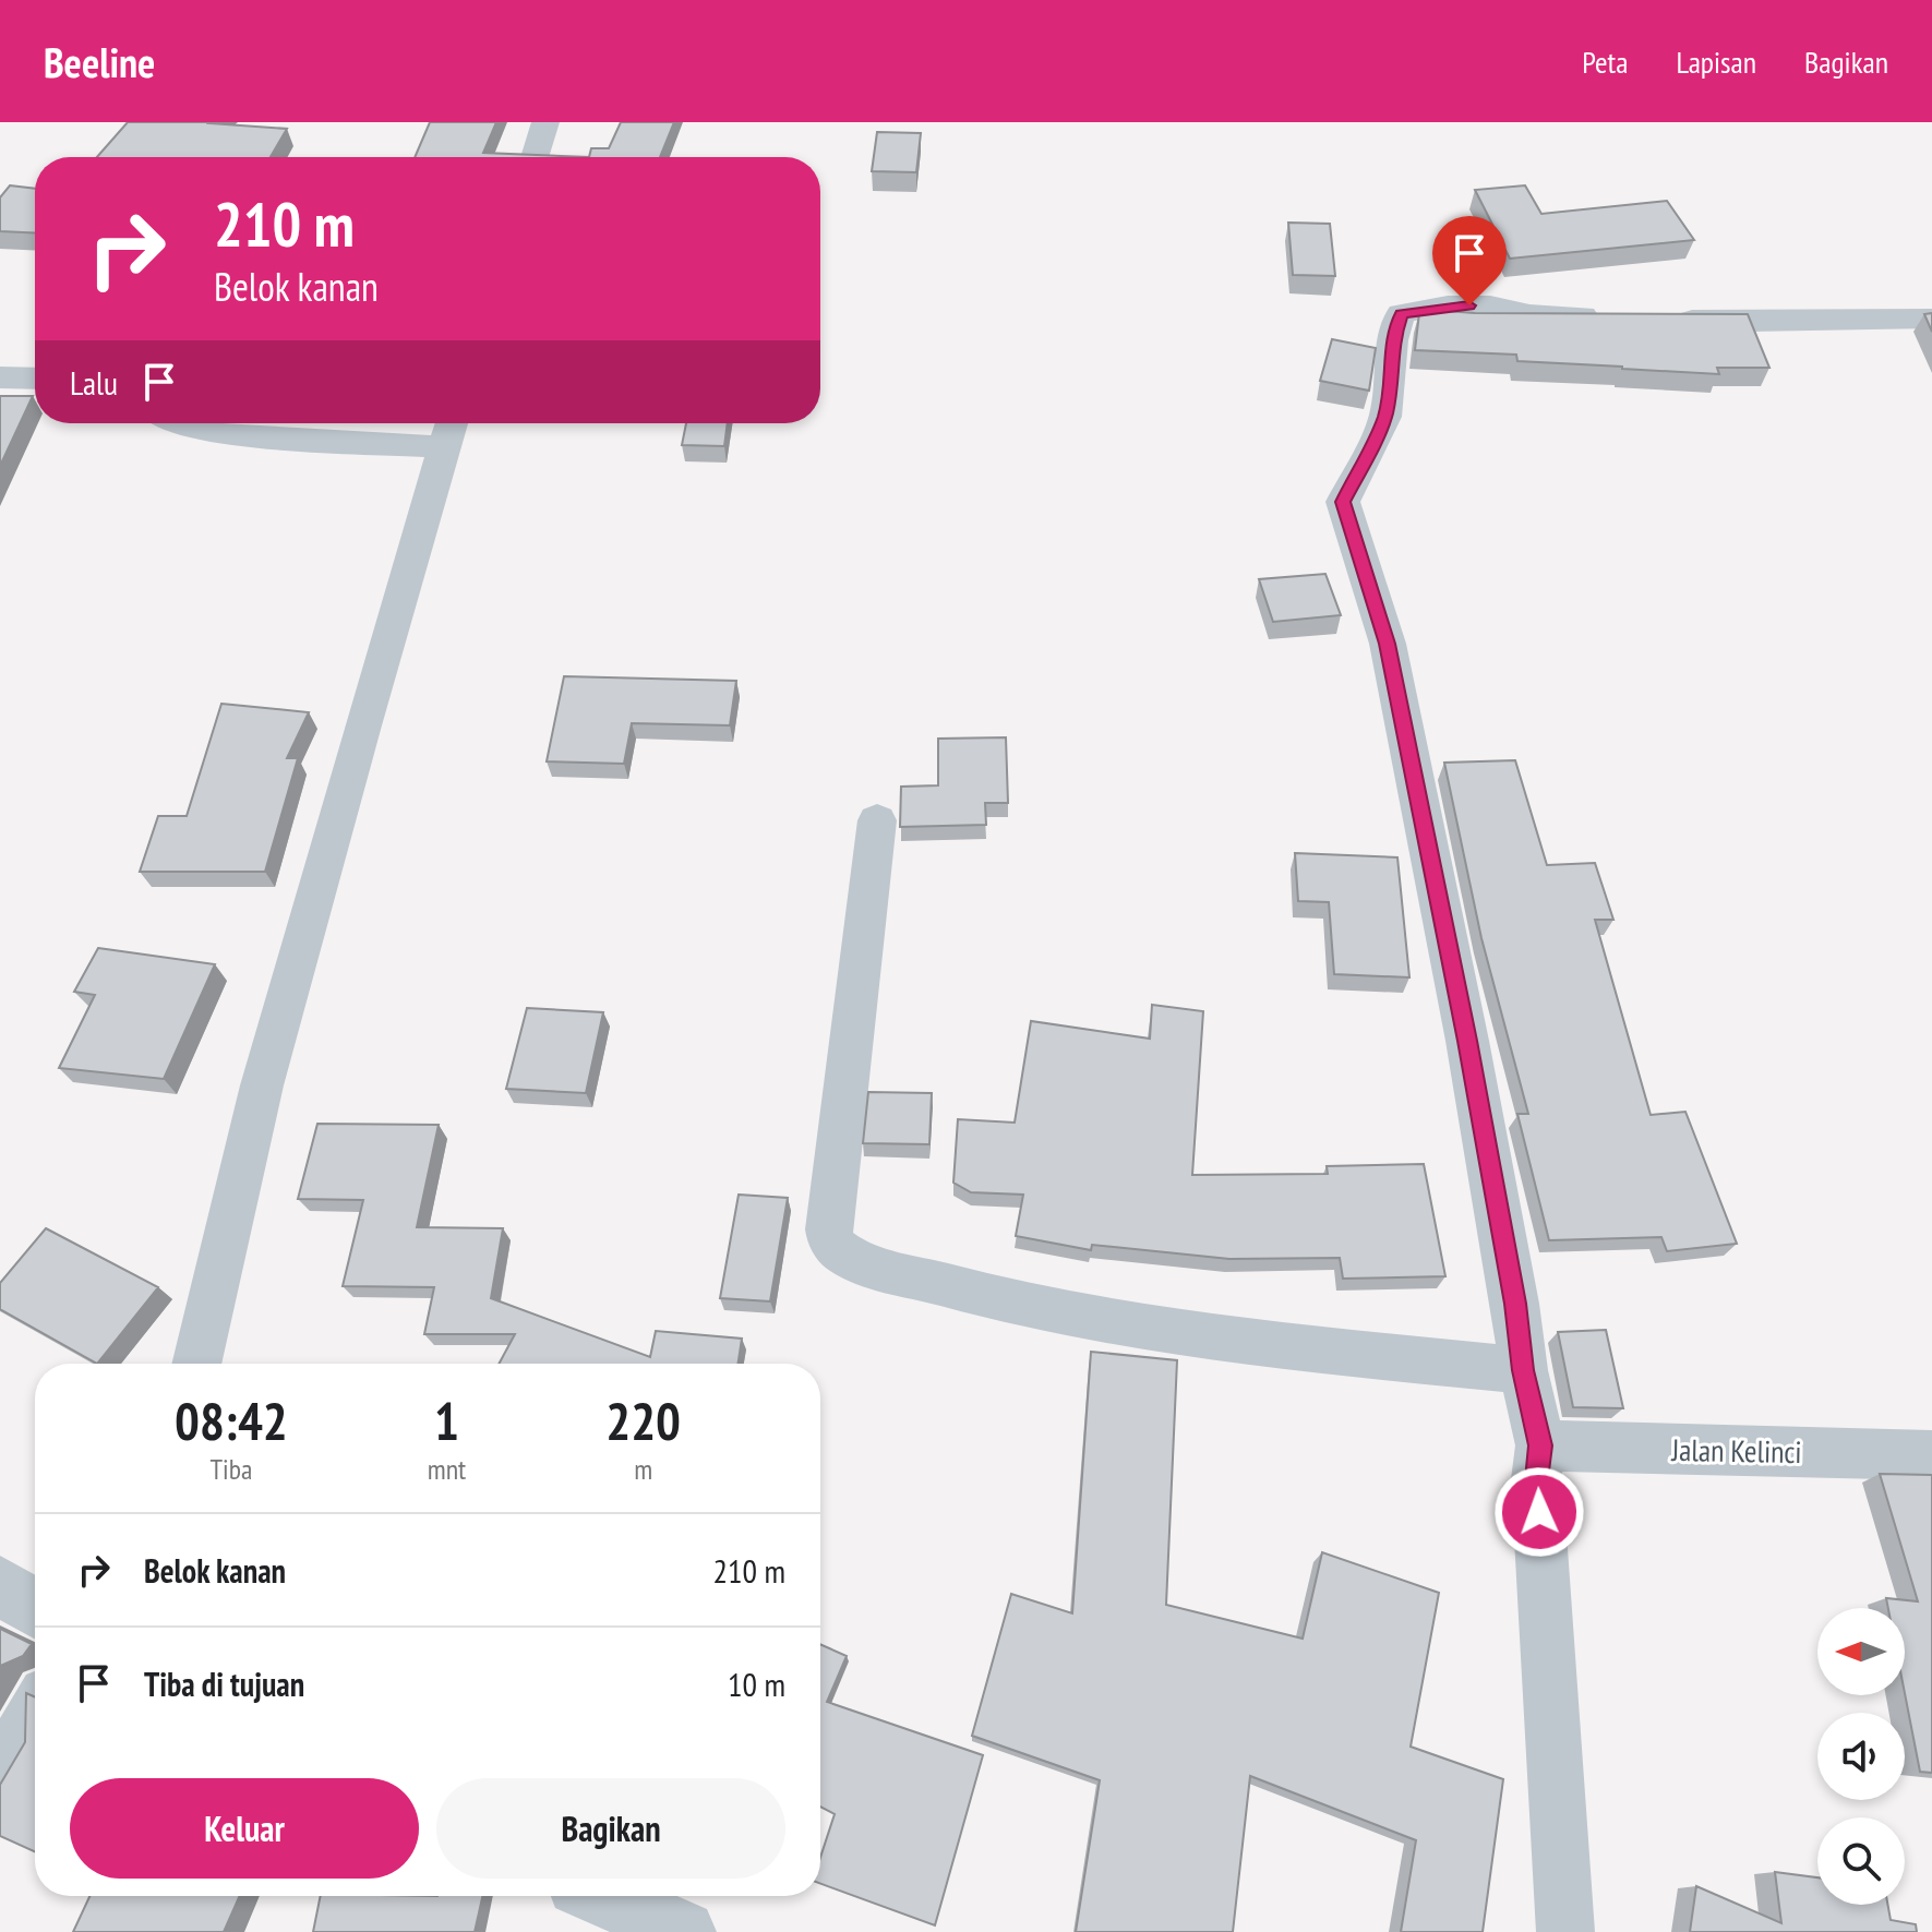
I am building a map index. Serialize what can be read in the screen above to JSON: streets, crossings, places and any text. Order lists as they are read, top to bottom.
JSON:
{
  "streets": {
    "street": ["Jalan Kelinci"]
  },
  "north": "left",
  "page": {
    "header": "Beeline",
    "nav": ["Peta", "Lapisan", "Bagikan"],
    "turn": ["210 m", "Belok kanan"],
    "then": "Lalu",
    "eta": [
      "08:42",
      "Tiba",
      "1",
      "mnt",
      "220",
      "m"
    ],
    "list": [
      {
        "name": "Belok kanan",
        "value": "210 m"
      },
      {
        "name": "Tiba di tujuan",
        "value": "10 m"
      }
    ],
    "buttons": ["Keluar", "Bagikan"]
  }
}
